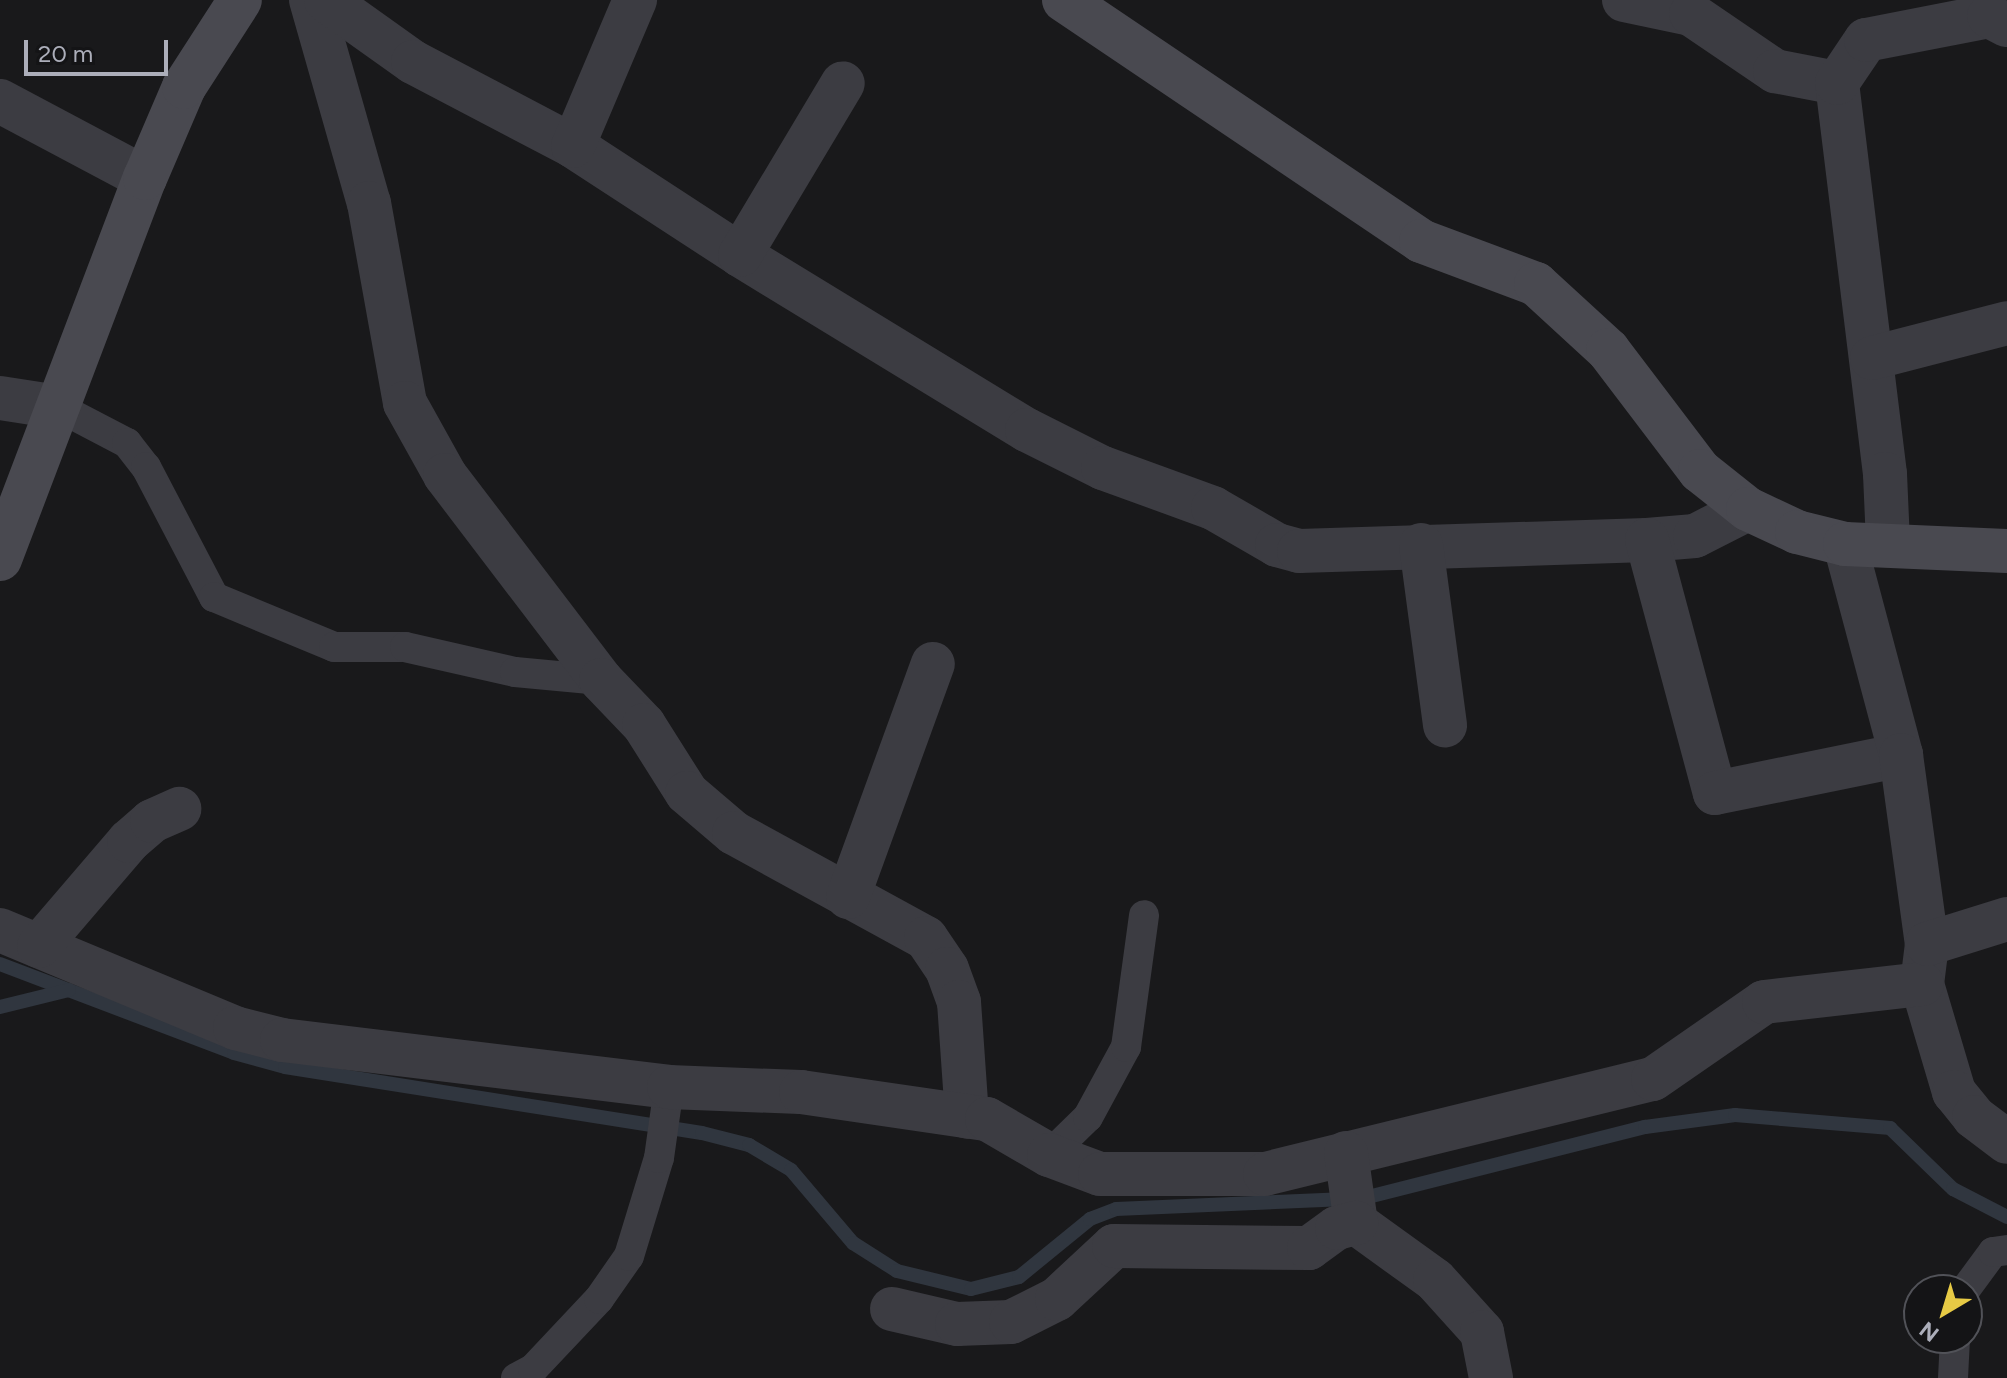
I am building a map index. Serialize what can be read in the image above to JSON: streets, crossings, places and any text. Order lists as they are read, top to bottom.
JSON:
{
  "scale_bar": "20 m",
  "north": "bottom left"
}
